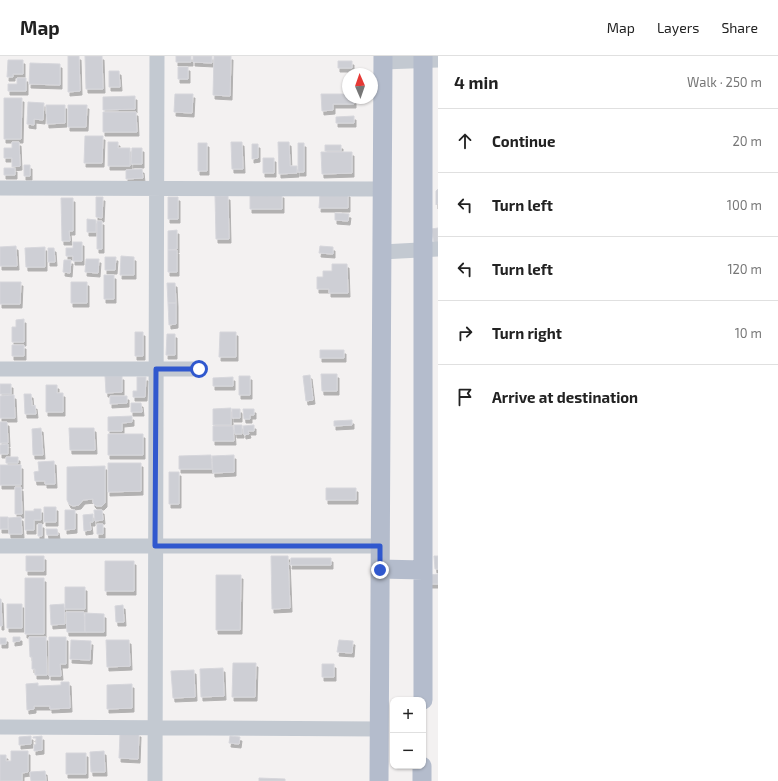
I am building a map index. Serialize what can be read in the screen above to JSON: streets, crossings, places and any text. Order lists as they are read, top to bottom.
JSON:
{
  "north": "top",
  "page": {
    "header": "Map",
    "nav": ["Map", "Layers", "Share"],
    "heading": ["4 min", "Walk · 250 m"],
    "list": [
      ["Continue", "20 m"],
      ["Turn left", "100 m"],
      ["Turn left", "120 m"],
      ["Turn right", "10 m"],
      "Arrive at destination"
    ],
    "map_buttons": ["+", "−"]
  }
}
